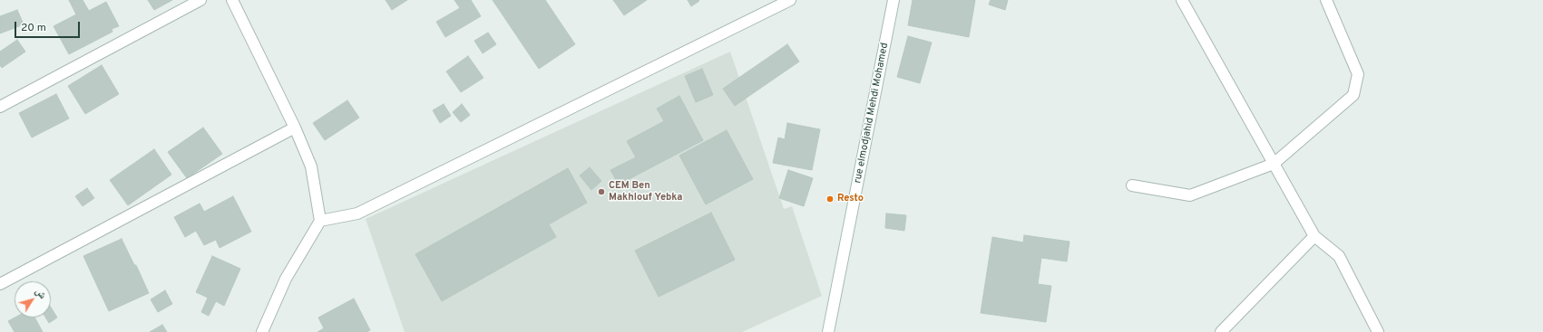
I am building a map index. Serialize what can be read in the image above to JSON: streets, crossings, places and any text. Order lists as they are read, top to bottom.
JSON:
{
  "streets": {
    "street": ["rue elmodjahid Mehdi Mohamed"]
  },
  "places": ["CEM Ben Makhlouf Yebka", "Resto"],
  "scale_bar": "20 m",
  "north": "top right"
}
